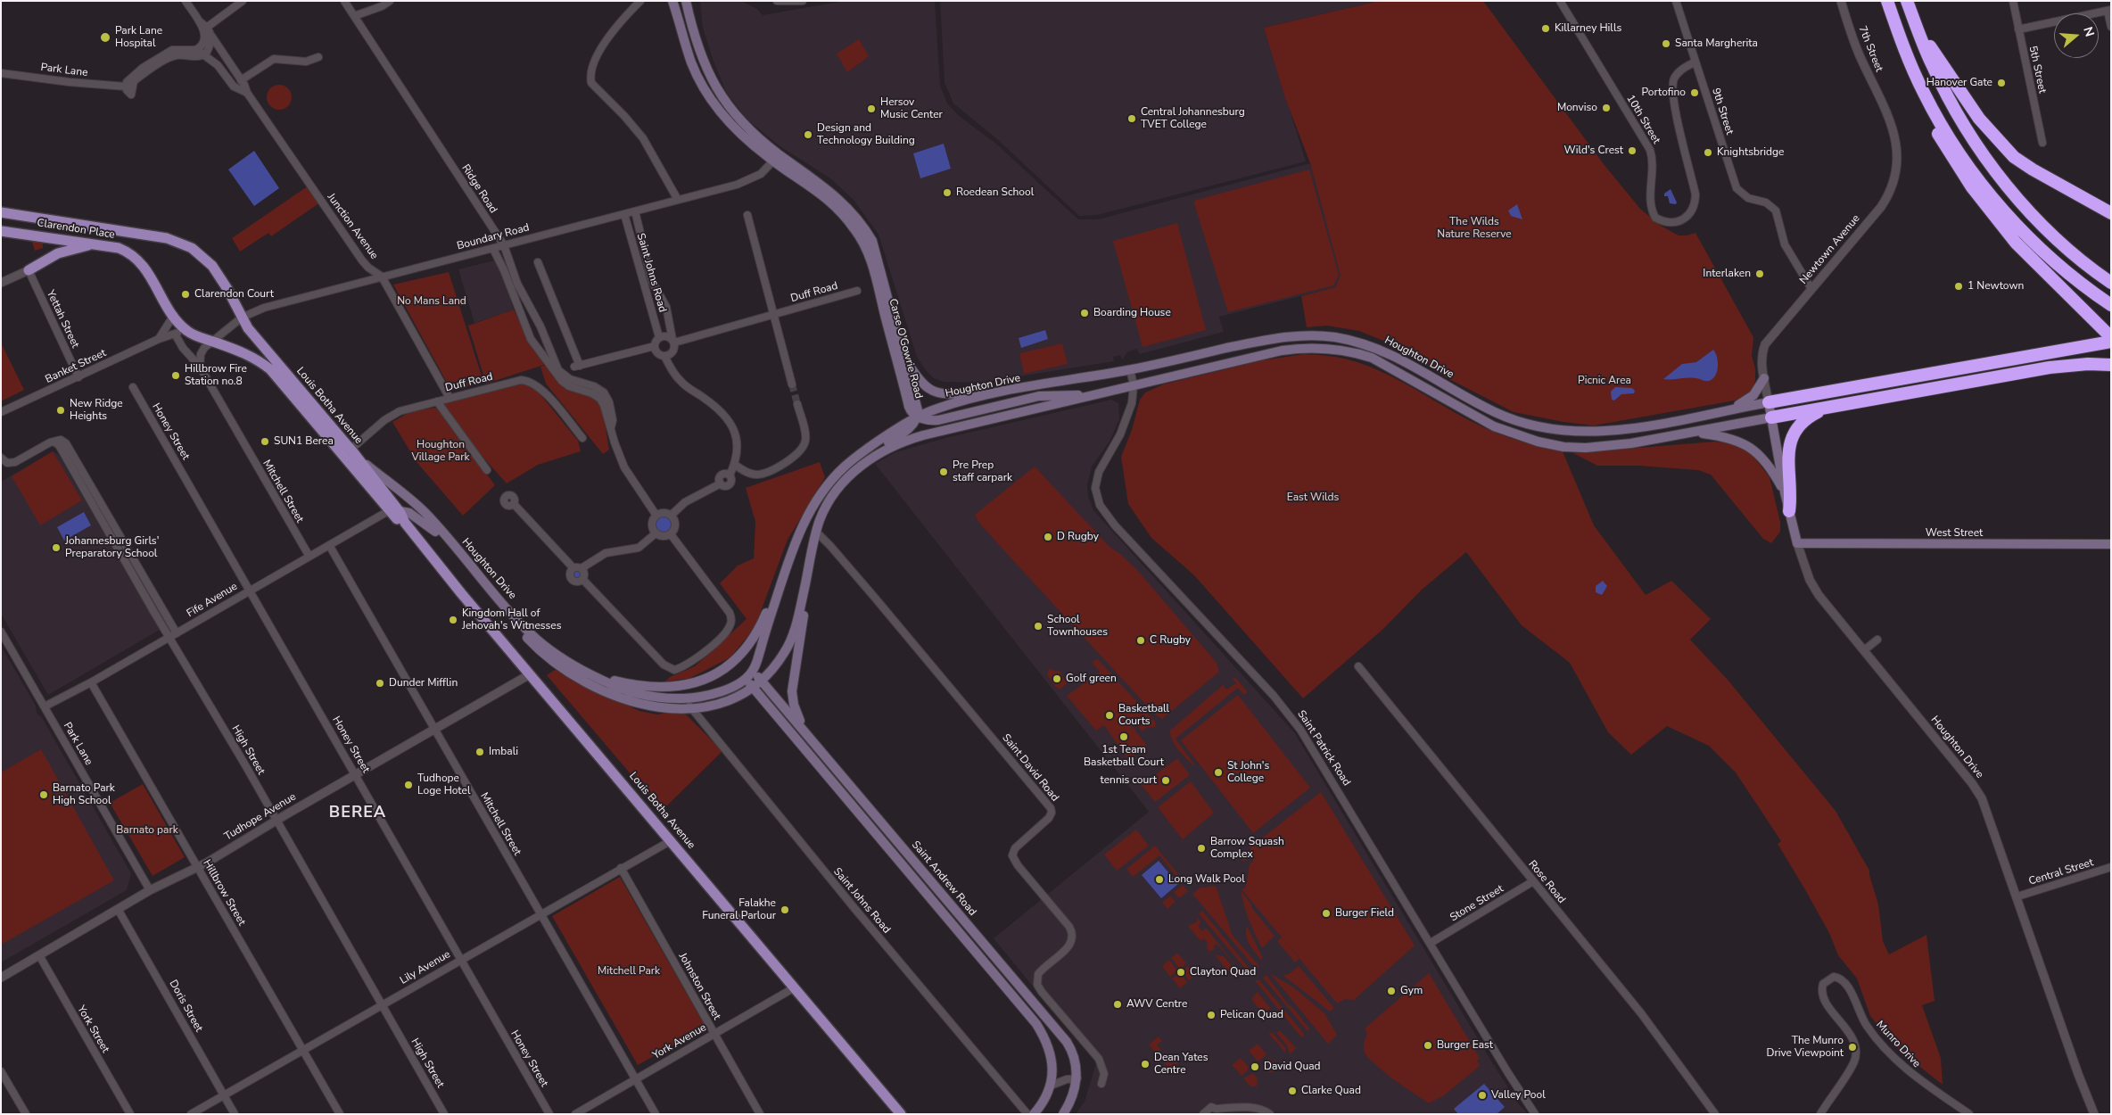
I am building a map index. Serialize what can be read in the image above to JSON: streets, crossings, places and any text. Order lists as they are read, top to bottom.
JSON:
{
  "streets": {
    "main road": [
      "Clarendon Place",
      "Carse O'Gowrie Road",
      "Houghton Drive",
      "Louis Botha Avenue",
      "West Street",
      "Saint Andrew Road"
    ],
    "street": [
      "7th Street",
      "5th Street",
      "Park Lane",
      "9th Street",
      "10th Street",
      "Ridge Road",
      "Junction Avenue",
      "Boundary Road",
      "Newtown Avenue",
      "Saint Johns Road",
      "Duff Road",
      "Yettah Street",
      "Banket Street",
      "Honey Street",
      "Mitchell Street",
      "Fife Avenue",
      "Saint Patrick Road",
      "High Street",
      "Saint David Road",
      "Tudhope Avenue",
      "Central Street",
      "Rose Road",
      "Hillbrow Street",
      "Stone Street",
      "Lily Avenue",
      "Johnston Street",
      "Doris Street",
      "York Street",
      "York Avenue",
      "Munro Drive"
    ]
  },
  "crossings": [
    ["7th Street", "Newtown Avenue"],
    ["Park Lane", "Fife Avenue"],
    ["Park Lane", "Tudhope Avenue"],
    ["9th Street", "10th Street"],
    ["9th Street", "Newtown Avenue"],
    ["Ridge Road", "Boundary Road"],
    ["Junction Avenue", "Boundary Road"],
    ["Junction Avenue", "Duff Road"],
    ["Clarendon Place", "Boundary Road"],
    ["Clarendon Place", "Banket Street"],
    ["Clarendon Place", "Louis Botha Avenue"],
    ["Boundary Road", "Saint Johns Road"],
    ["Boundary Road", "Carse O'Gowrie Road"],
    ["Boundary Road", "Louis Botha Avenue"],
    ["Newtown Avenue", "Houghton Drive"],
    ["Saint Johns Road", "Duff Road"],
    ["Saint Johns Road", "Houghton Drive"],
    ["Duff Road", "Houghton Drive"],
    ["Duff Road", "Louis Botha Avenue"],
    ["Yettah Street", "Banket Street"],
    ["Carse O'Gowrie Road", "Houghton Drive"],
    ["Houghton Drive", "Louis Botha Avenue"],
    ["Houghton Drive", "West Street"],
    ["Houghton Drive", "Fife Avenue"],
    ["Houghton Drive", "Saint Patrick Road"],
    ["Houghton Drive", "Saint David Road"],
    ["Houghton Drive", "Central Street"],
    ["Houghton Drive", "Saint Andrew Road"],
    ["Banket Street", "Louis Botha Avenue"],
    ["Banket Street", "Mitchell Street"],
    ["Louis Botha Avenue", "Fife Avenue"],
    ["Louis Botha Avenue", "Tudhope Avenue"],
    ["Louis Botha Avenue", "Lily Avenue"],
    ["Louis Botha Avenue", "York Avenue"],
    ["Honey Street", "Fife Avenue"],
    ["Honey Street", "Tudhope Avenue"],
    ["Honey Street", "Lily Avenue"],
    ["Mitchell Street", "Fife Avenue"],
    ["Mitchell Street", "Tudhope Avenue"],
    ["Mitchell Street", "Lily Avenue"],
    ["Mitchell Street", "York Avenue"],
    ["Fife Avenue", "High Street"],
    ["Fife Avenue", "Hillbrow Street"],
    ["Saint Patrick Road", "Stone Street"],
    ["High Street", "Tudhope Avenue"],
    ["High Street", "Lily Avenue"],
    ["Tudhope Avenue", "Hillbrow Street"],
    ["Tudhope Avenue", "Doris Street"],
    ["Tudhope Avenue", "York Street"],
    ["Rose Road", "Stone Street"],
    ["Hillbrow Street", "Lily Avenue"],
    ["Lily Avenue", "Johnston Street"],
    ["Lily Avenue", "Doris Street"],
    ["Johnston Street", "York Avenue"]
  ],
  "districts": ["BEREA"],
  "parks": [
    "The Wilds Nature Reserve",
    "No Mans Land",
    "Picnic Area",
    "Houghton Village Park",
    "East Wilds",
    "Barnato park",
    "Mitchell Park"
  ],
  "places": [
    "Killarney Hills",
    "Park Lane Hospital",
    "Santa Margherita",
    "Hanover Gate",
    "Portofino",
    "Monviso",
    "Hersov Music Center",
    "Central Johannesburg TVET College",
    "Design and Technology Building",
    "Wild's Crest",
    "Knightsbridge",
    "Roedean School",
    "Interlaken",
    "1 Newtown",
    "Clarendon Court",
    "Boarding House",
    "Hillbrow Fire Station no.8",
    "New Ridge Heights",
    "SUN1 Berea",
    "Pre Prep staff carpark",
    "D Rugby",
    "Johannesburg Girls' Preparatory School",
    "Kingdom Hall of Jehovah's Witnesses",
    "School Townhouses",
    "C Rugby",
    "Golf green",
    "Dunder Mifflin",
    "Basketball Courts",
    "1st Team Basketball Court",
    "Imbali",
    "St John's College",
    "tennis court",
    "Tudhope Loge Hotel",
    "Barnato Park High School",
    "Barrow Squash Complex",
    "Long Walk Pool",
    "Falakhe Funeral Parlour",
    "Burger Field",
    "Clayton Quad",
    "Gym",
    "AWV Centre",
    "Pelican Quad",
    "Burger East",
    "The Munro Drive Viewpoint",
    "Dean Yates Centre",
    "David Quad",
    "Clarke Quad",
    "Valley Pool"
  ],
  "north": "right"
}
